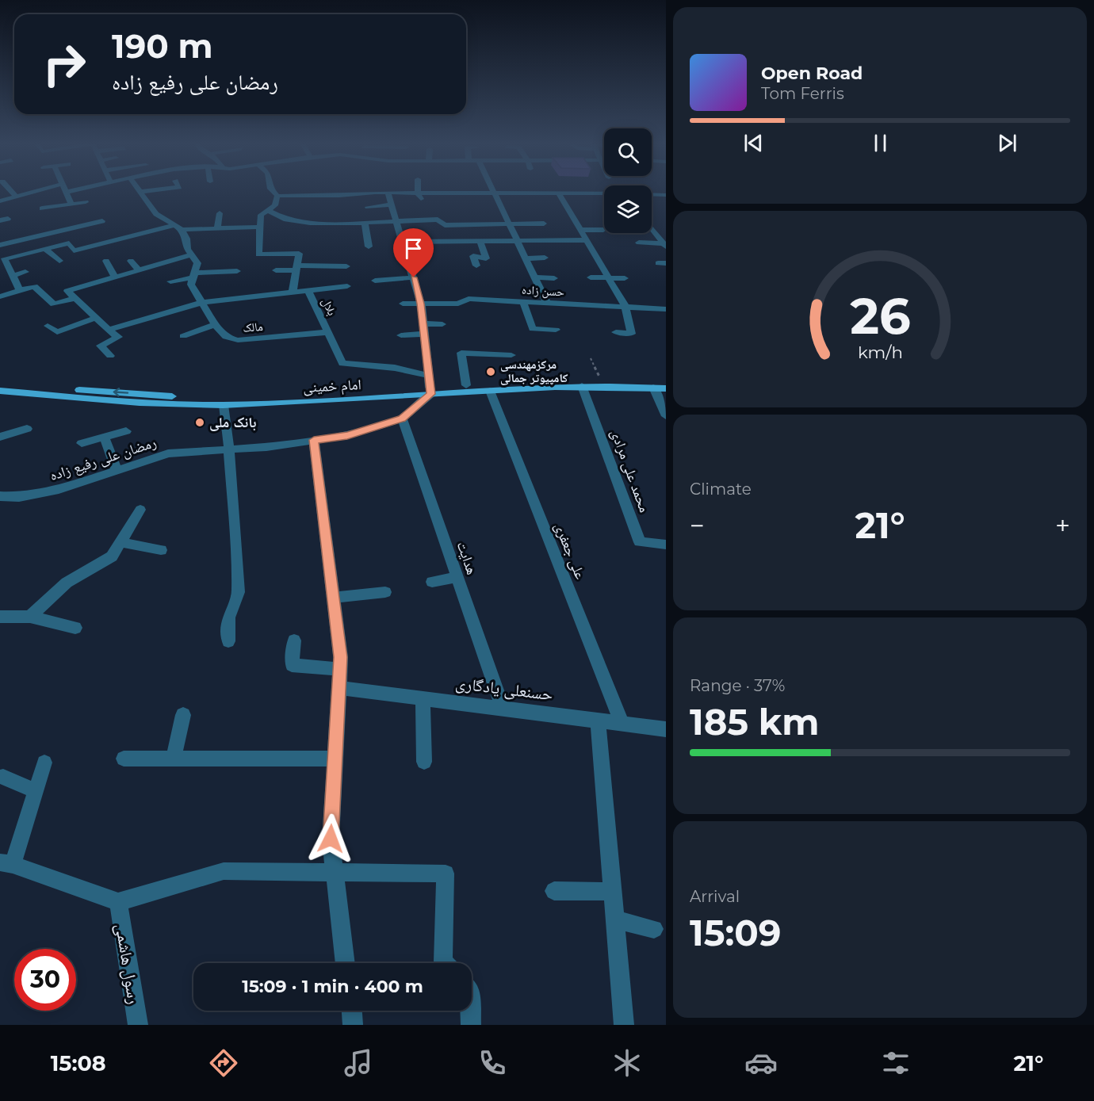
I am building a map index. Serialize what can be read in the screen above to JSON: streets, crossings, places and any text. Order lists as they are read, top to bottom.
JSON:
{
  "streets": {
    "main road": ["امام خمینی"],
    "street": [
      "حسن زاده",
      "بلال",
      "مالک",
      "رمضان علی رفیع زاده",
      "محمد علی مرادی",
      "علی جعفری",
      "هدایت",
      "حسنعلی یادگاری",
      "رسول هاشمی"
    ]
  },
  "crossings": [
    ["بلال", "مالک"],
    ["امام خمینی", "رمضان علی رفیع زاده"],
    ["امام خمینی", "محمد علی مرادی"],
    ["امام خمینی", "علی جعفری"],
    ["رمضان علی رفیع زاده", "هدایت"],
    ["علی جعفری", "حسنعلی یادگاری"],
    ["هدایت", "حسنعلی یادگاری"]
  ],
  "places": ["مرکزمهندسی کامپیوتر جمالی", "بانک ملی"],
  "page": {
    "turn": ["190 m", "رمضان علی رفیع زاده"],
    "song": ["Open Road", "Tom Ferris"],
    "tile": [
      "Climate",
      ["Range · 37%", "185 km"],
      ["Arrival", "15:09"]
    ],
    "heat": ["−", "21°", "+"],
    "limit": "30",
    "trip": "15:09 · 1 min · 400 m",
    "tabs": ["15:08", "21°"],
    "gauge": ["26", "km/h"]
  }
}
